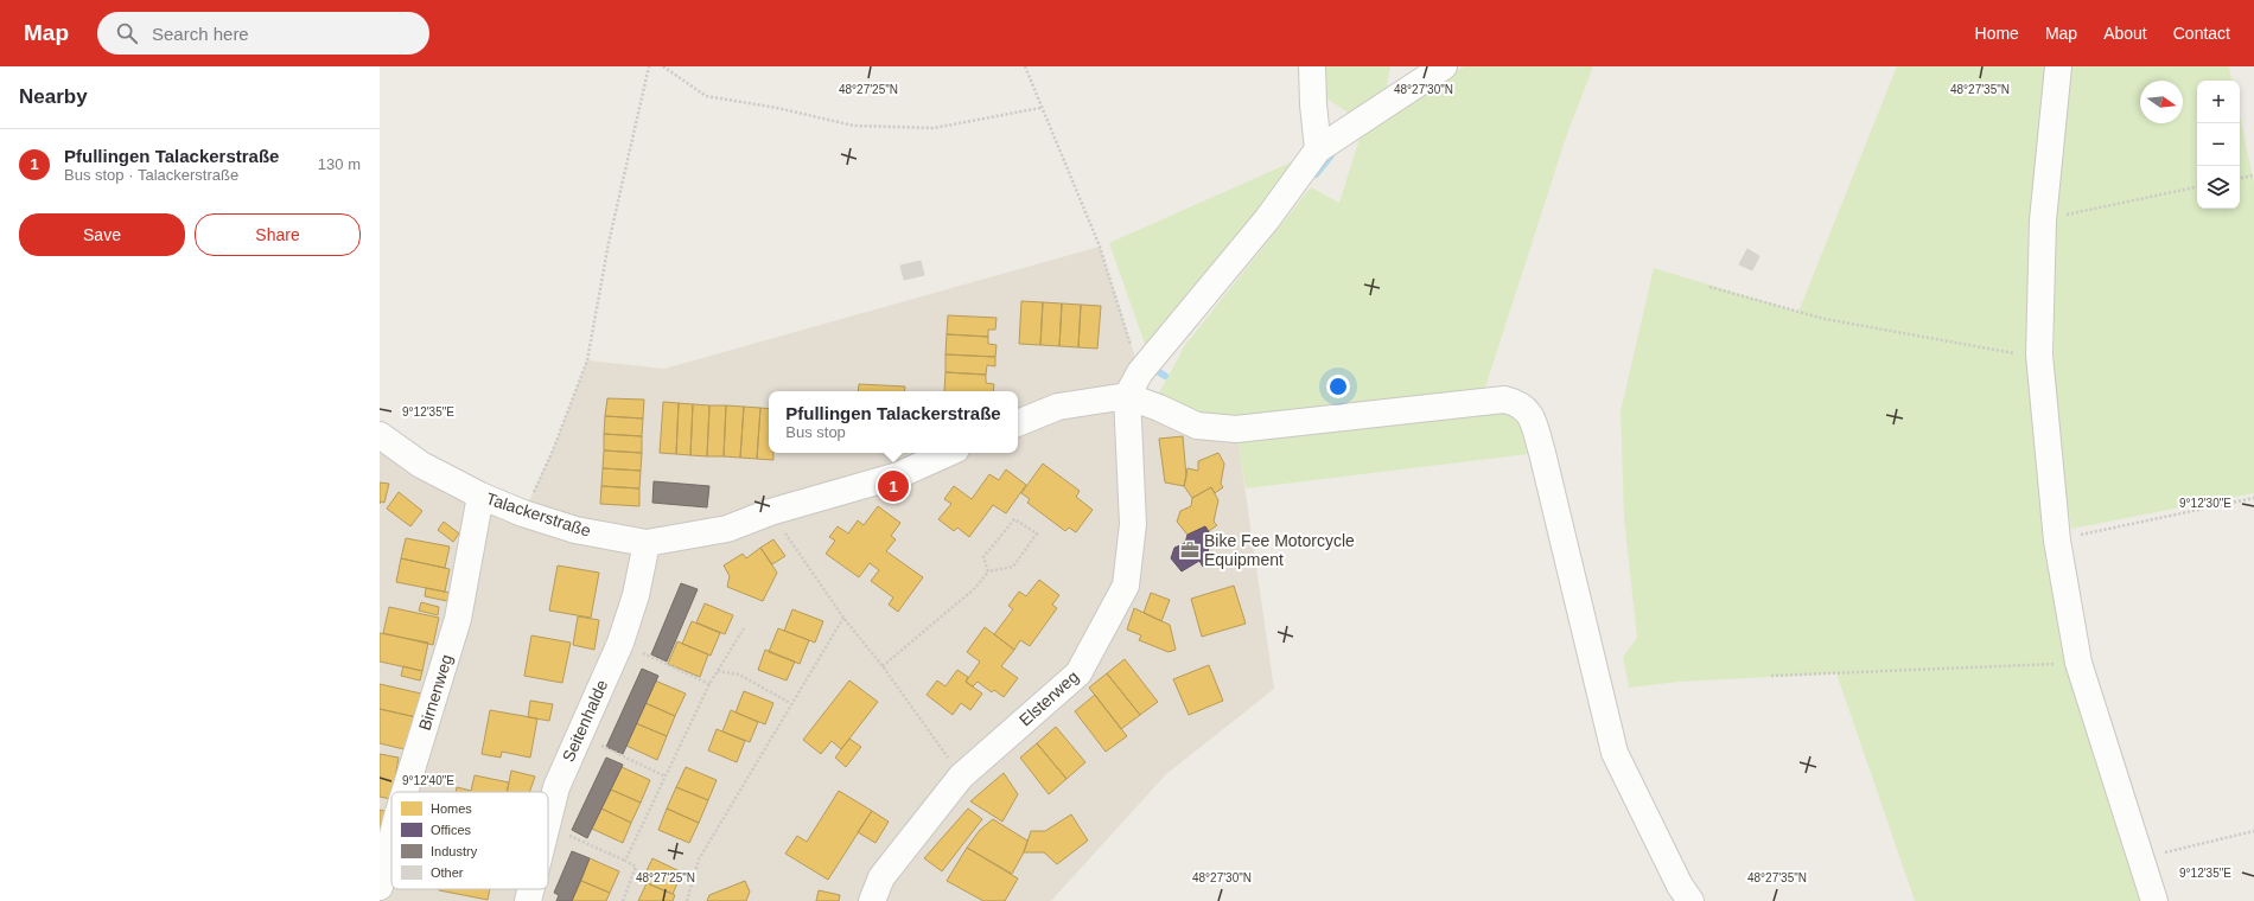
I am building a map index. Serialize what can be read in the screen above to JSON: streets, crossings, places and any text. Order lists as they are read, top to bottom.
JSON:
{
  "streets": {
    "street": [
      "Talackerstraße",
      "Birnenweg",
      "Elsterweg",
      "Seitenhalde"
    ]
  },
  "crossings": [
    ["Talackerstraße", "Birnenweg"],
    ["Talackerstraße", "Seitenhalde"]
  ],
  "places": {
    "office": ["Bike Fee Motorcycle Equipment"]
  },
  "legend": [
    "Homes",
    "Offices",
    "Industry",
    "Other"
  ],
  "north": "right",
  "page": {
    "header": "Map",
    "search": "Search here",
    "nav": [
      "Home",
      "Map",
      "About",
      "Contact"
    ],
    "heading": "Nearby",
    "map_buttons": ["+", "−"],
    "list": [
      {
        "mark": "1",
        "name": "Pfullingen Talackerstraße",
        "note": "Bus stop · Talackerstraße",
        "value": "130 m"
      }
    ],
    "buttons": ["Save", "Share"],
    "popup": ["Pfullingen Talackerstraße", "Bus stop"],
    "pins": "1"
  },
  "coordinates": [
    "48°27'25\"N",
    "48°27'30\"N",
    "48°27'35\"N",
    "9°12'35\"E",
    "9°12'30\"E",
    "9°12'40\"E"
  ]
}
